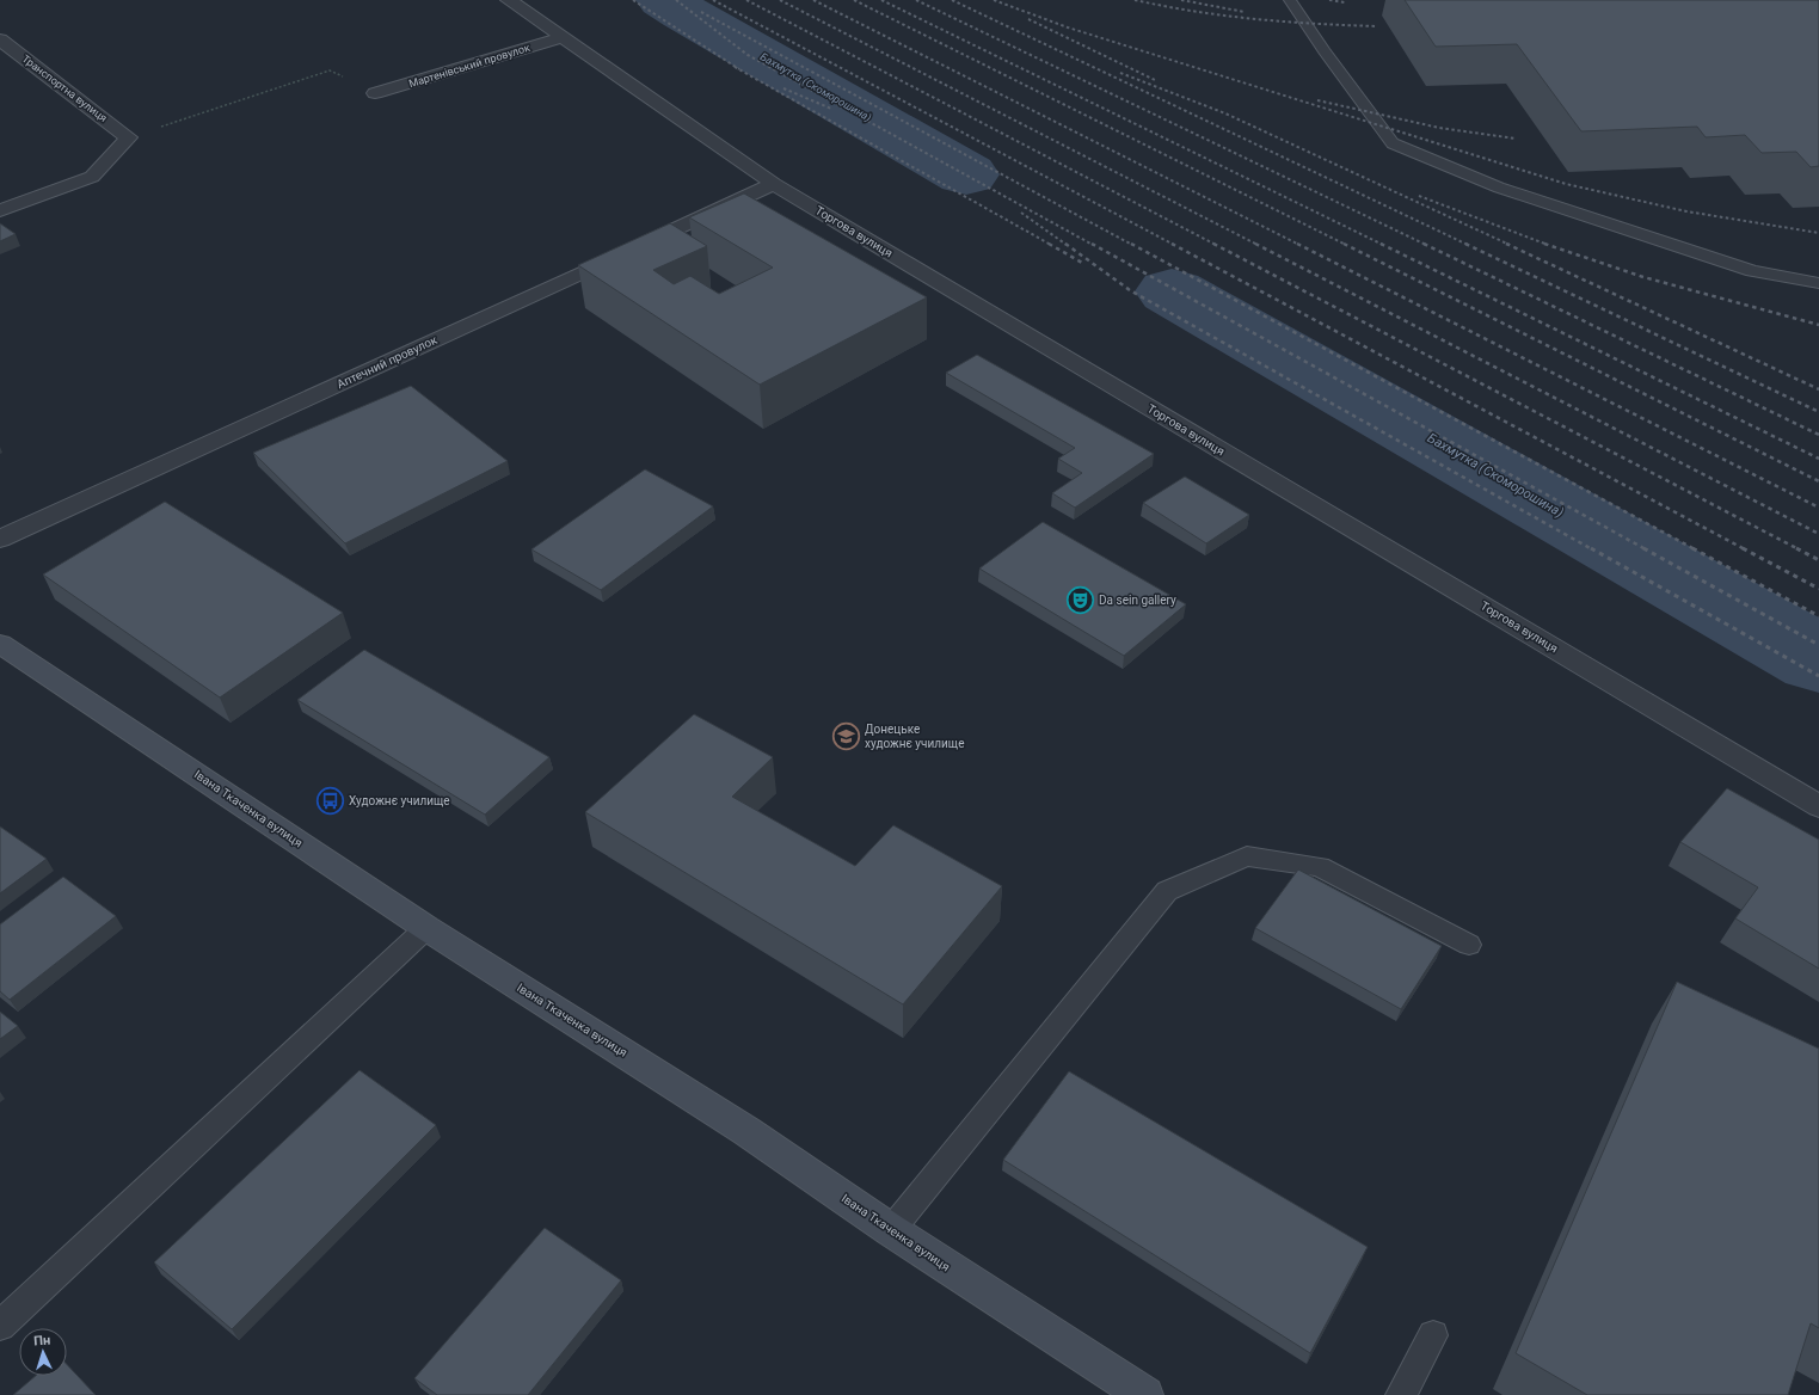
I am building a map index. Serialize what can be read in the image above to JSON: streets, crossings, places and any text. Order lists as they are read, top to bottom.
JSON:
{
  "streets": {
    "main road": ["Івана Ткаченка вулиця"],
    "street": [
      "Мартенівський провулок",
      "Транспортна вулиця",
      "Торгова вулиця",
      "Аптечний провулок"
    ]
  },
  "crossings": [
    ["Мартенівський провулок", "Торгова вулиця"],
    ["Торгова вулиця", "Аптечний провулок"]
  ],
  "water": ["Бахмутка (Скоморошина)"],
  "places": {
    "theatre": ["Da sein gallery"],
    "school or university": ["Донецьке художнє училище"],
    "bus stop": ["Художнє училище"]
  },
  "north": "top"
}
